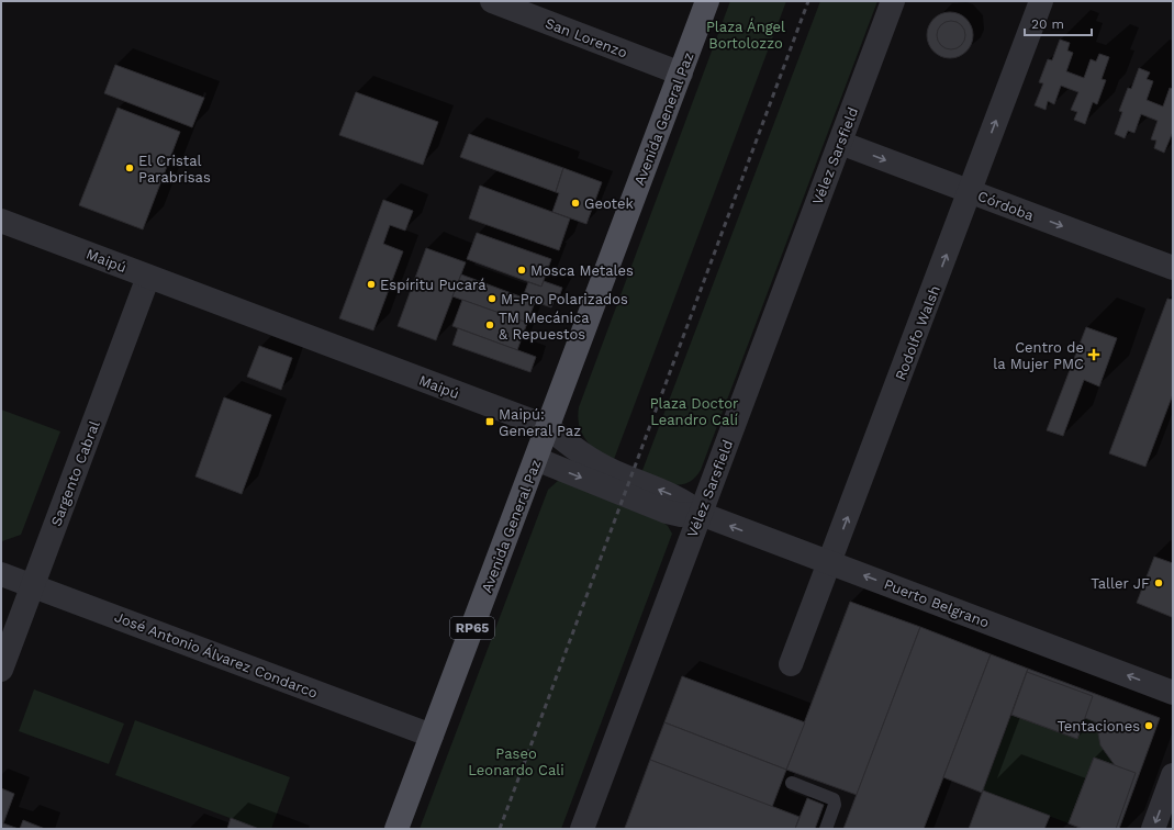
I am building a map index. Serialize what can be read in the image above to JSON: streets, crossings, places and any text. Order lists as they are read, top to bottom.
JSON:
{
  "streets": {
    "main road": ["Avenida General Paz", "RP65"],
    "street": [
      "San Lorenzo",
      "Vélez Sarsfield",
      "Córdoba",
      "Maipú",
      "Rodolfo Walsh",
      "Sargento Cabral",
      "Puerto Belgrano",
      "José Antonio Álvarez Condarco"
    ]
  },
  "crossings": [
    ["San Lorenzo", "Avenida General Paz"],
    ["Avenida General Paz", "Maipú"],
    ["Avenida General Paz", "José Antonio Álvarez Condarco"],
    ["Vélez Sarsfield", "Córdoba"],
    ["Vélez Sarsfield", "Maipú"],
    ["Vélez Sarsfield", "Puerto Belgrano"],
    ["Córdoba", "Rodolfo Walsh"],
    ["Maipú", "Sargento Cabral"],
    ["Maipú", "Puerto Belgrano"],
    ["Rodolfo Walsh", "Puerto Belgrano"],
    ["Sargento Cabral", "José Antonio Álvarez Condarco"]
  ],
  "one_way": ["Córdoba", "Rodolfo Walsh", "Puerto Belgrano"],
  "parks": ["Plaza Ángel Bortolozzo", "Plaza Doctor Leandro Calí", "Paseo Leonardo Cali"],
  "places": {
    "other": [
      "El Cristal Parabrisas",
      "Geotek",
      "Mosca Metales",
      "Espíritu Pucará",
      "M-Pro Polarizados",
      "TM Mecánica & Repuestos",
      "Taller JF",
      "Tentaciones"
    ],
    "health": ["Centro de la Mujer PMC"],
    "transit": ["Maipú: General Paz"]
  },
  "scale_bar": "20 m"
}
